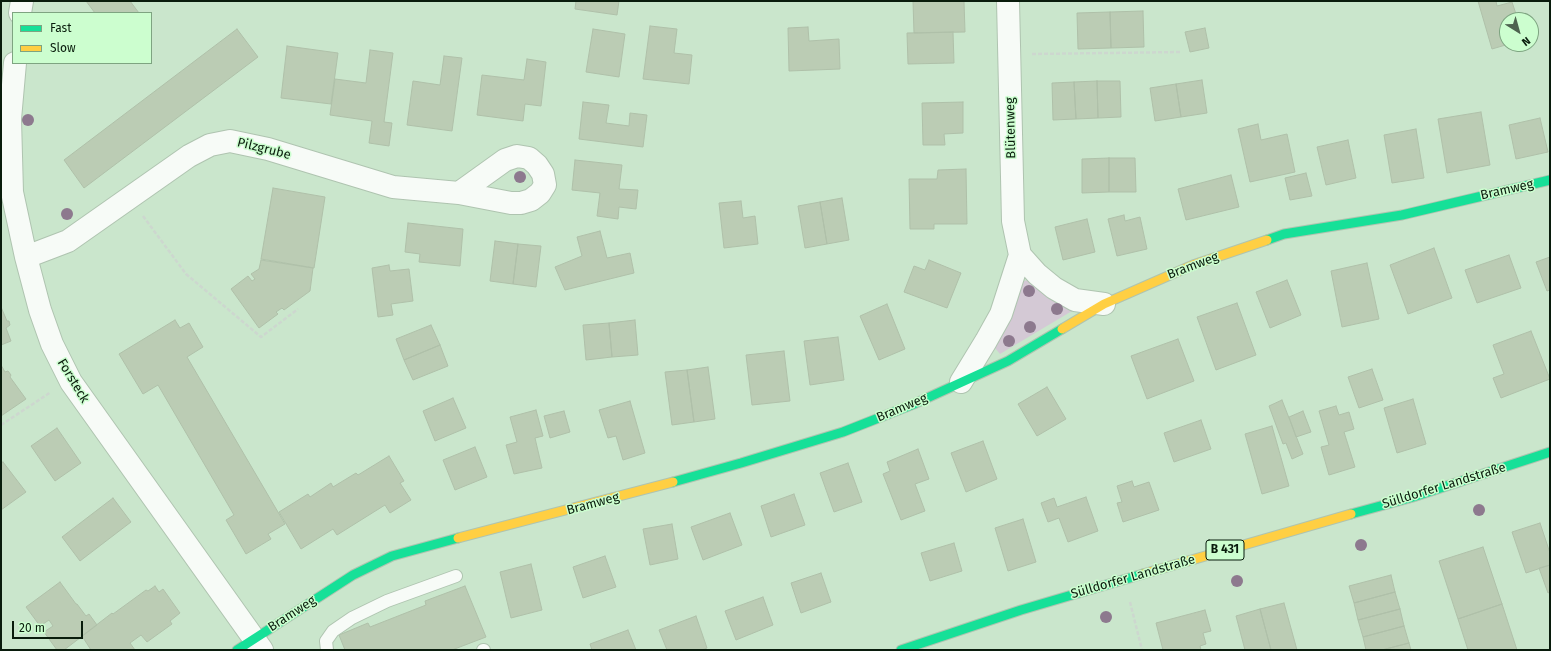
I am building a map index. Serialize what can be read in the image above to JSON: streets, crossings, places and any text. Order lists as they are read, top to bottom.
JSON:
{
  "streets": {
    "street": [
      "Blütenweg",
      "Pilzgrube",
      "Bramweg",
      "Forsteck",
      "Sülldorfer Landstraße",
      "B 431"
    ]
  },
  "crossings": [
    ["Blütenweg", "Bramweg"],
    ["Pilzgrube", "Forsteck"],
    ["Bramweg", "Forsteck"]
  ],
  "legend": ["Fast", "Slow"],
  "scale_bar": "20 m",
  "north": "bottom right"
}
